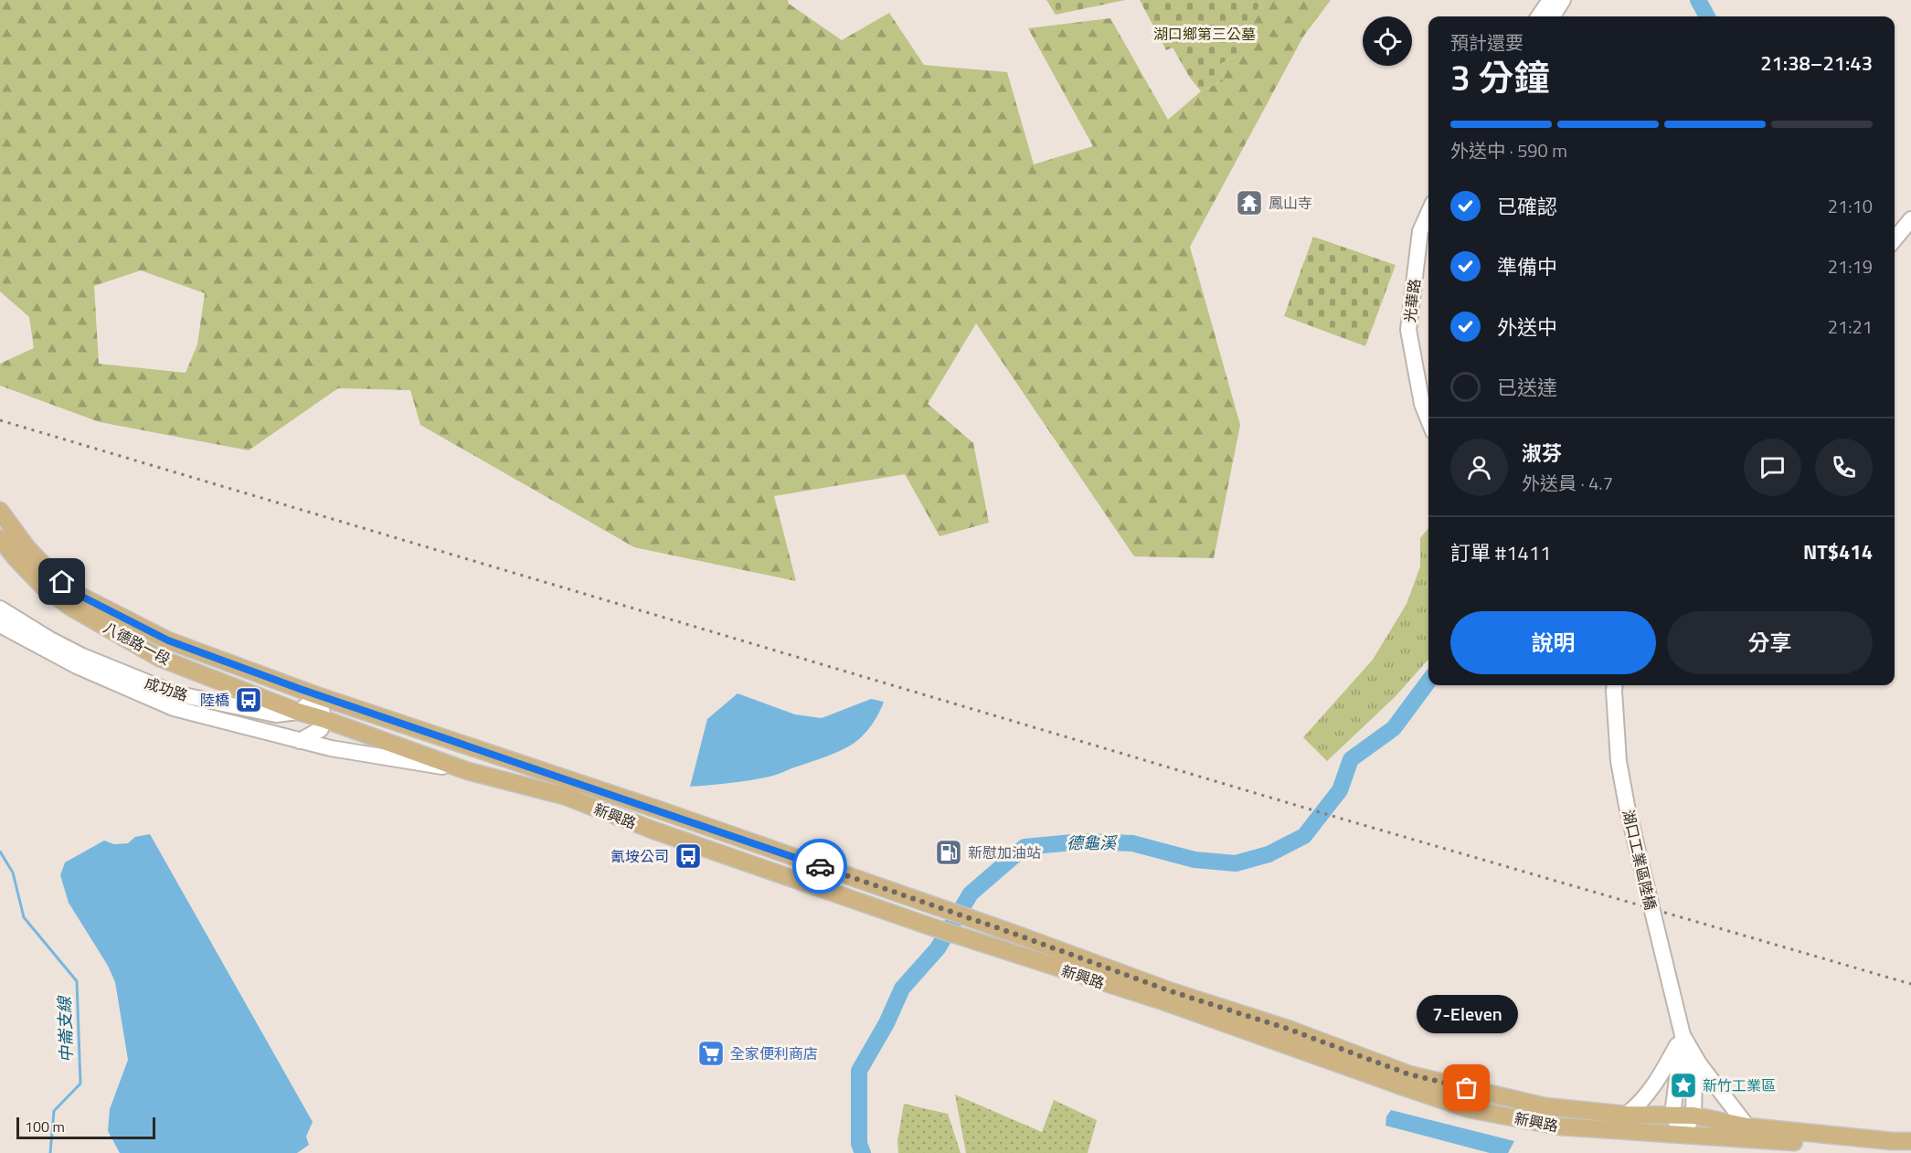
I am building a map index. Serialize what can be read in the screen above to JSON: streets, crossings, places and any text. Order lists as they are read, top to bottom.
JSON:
{
  "streets": {
    "main road": ["八德路一段", "新興路"],
    "street": ["光華路", "成功路", "湖口工業區陸橋"]
  },
  "crossings": [
    ["八德路一段", "成功路"],
    ["八德路一段", "新興路"],
    ["成功路", "新興路"]
  ],
  "water": ["德龜溪", "中崙支線"],
  "parks": ["湖口鄉第三公墓"],
  "places": {
    "temple": ["鳳山寺"],
    "bus stop": ["陸橋", "氰垵公司"],
    "fuel station": ["新慰加油站"],
    "supermarket": ["全家便利商店"],
    "place": ["新竹工業區"],
    "other": ["7-Eleven"]
  },
  "scale_bar": "100 m",
  "page": {
    "heading": ["3 分鐘", "預計還要", "21:38–21:43"],
    "panel": [
      "淑芬",
      "外送員 · 4.7",
      "訂單 #1411",
      "NT$414"
    ],
    "bar": "外送中 · 590 m",
    "list": [
      ["已確認", "21:10"],
      ["準備中", "21:19"],
      ["外送中", "21:21"],
      "已送達"
    ],
    "buttons": ["說明", "分享"],
    "bubble": "7-Eleven",
    "scale": "100 m"
  }
}
